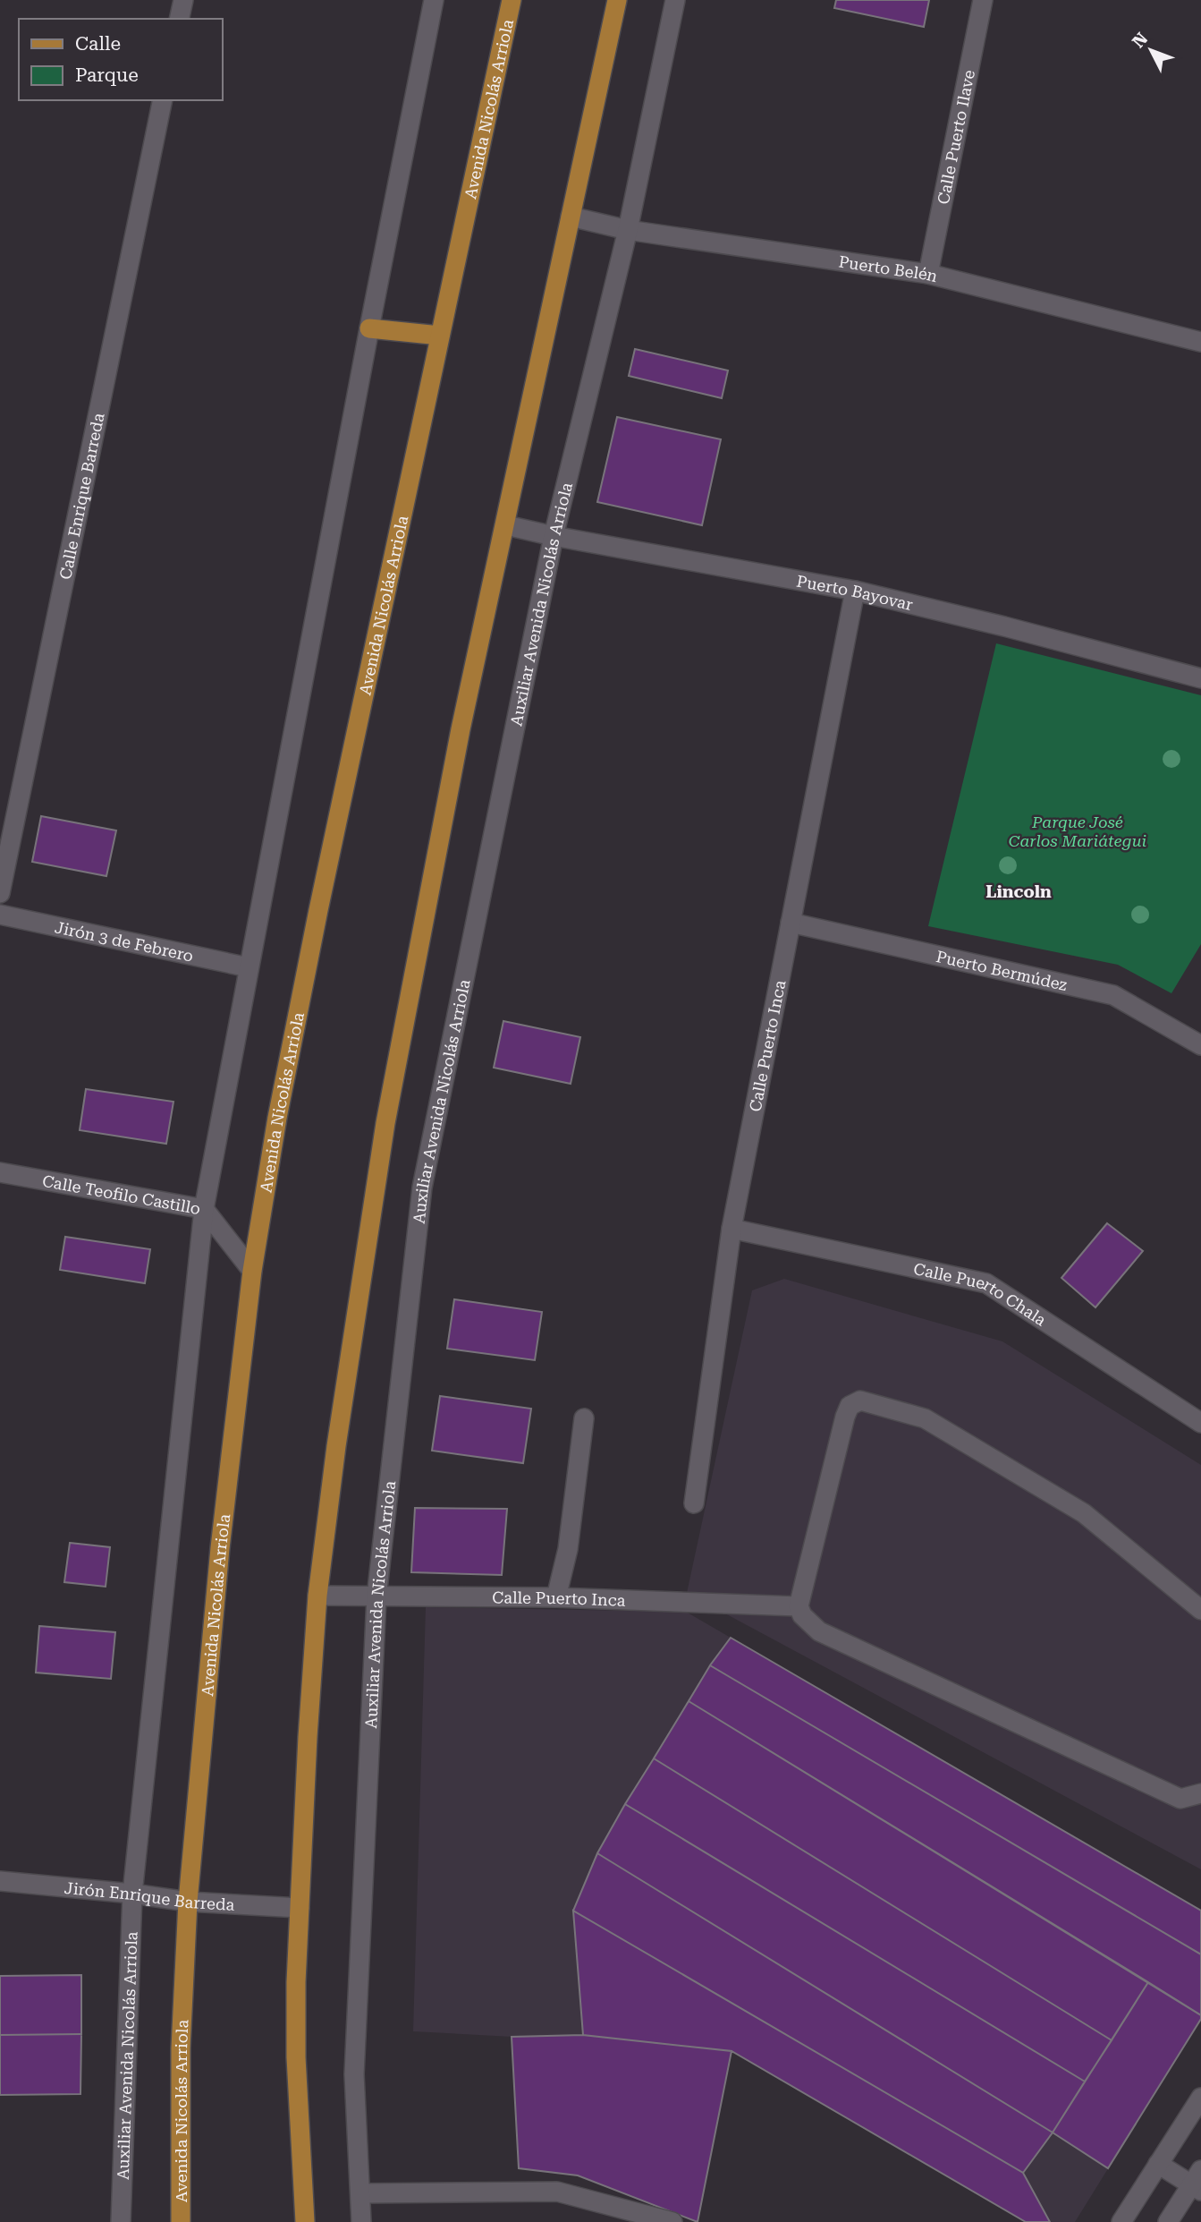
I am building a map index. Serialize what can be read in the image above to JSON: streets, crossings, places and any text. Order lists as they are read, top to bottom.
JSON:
{
  "streets": {
    "main road": ["Avenida Nicolás Arriola"],
    "street": [
      "Calle Puerto Ilave",
      "Puerto Belén",
      "Calle Enrique Barreda",
      "Puerto Bayovar",
      "Auxiliar Avenida Nicolás Arriola",
      "Jirón 3 de Febrero",
      "Puerto Bermúdez",
      "Calle Puerto Inca",
      "Calle Teofilo Castillo",
      "Calle Puerto Chala",
      "Jirón Enrique Barreda"
    ]
  },
  "crossings": [
    ["Avenida Nicolás Arriola", "Calle Teofilo Castillo"],
    ["Avenida Nicolás Arriola", "Jirón Enrique Barreda"],
    ["Calle Puerto Ilave", "Puerto Belén"],
    ["Puerto Belén", "Auxiliar Avenida Nicolás Arriola"],
    ["Puerto Bayovar", "Auxiliar Avenida Nicolás Arriola"],
    ["Puerto Bayovar", "Calle Puerto Inca"],
    ["Auxiliar Avenida Nicolás Arriola", "Jirón 3 de Febrero"],
    ["Auxiliar Avenida Nicolás Arriola", "Calle Puerto Inca"],
    ["Auxiliar Avenida Nicolás Arriola", "Calle Teofilo Castillo"],
    ["Auxiliar Avenida Nicolás Arriola", "Jirón Enrique Barreda"],
    ["Puerto Bermúdez", "Calle Puerto Inca"],
    ["Calle Puerto Inca", "Calle Puerto Chala"]
  ],
  "districts": ["Lincoln"],
  "parks": ["Parque José Carlos Mariátegui"],
  "legend": ["Calle", "Parque"],
  "north": "top left"
}
